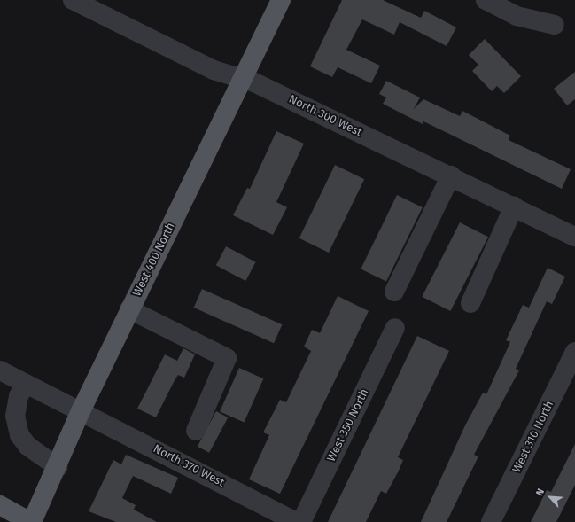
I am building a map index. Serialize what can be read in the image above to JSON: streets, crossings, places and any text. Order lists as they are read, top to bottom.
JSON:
{
  "streets": {
    "main road": ["West 400 North"],
    "street": [
      "North 300 West",
      "West 350 North",
      "West 310 North",
      "North 370 West"
    ]
  },
  "crossings": [
    ["North 300 West", "West 400 North"],
    ["West 400 North", "North 370 West"]
  ],
  "north": "top left"
}
